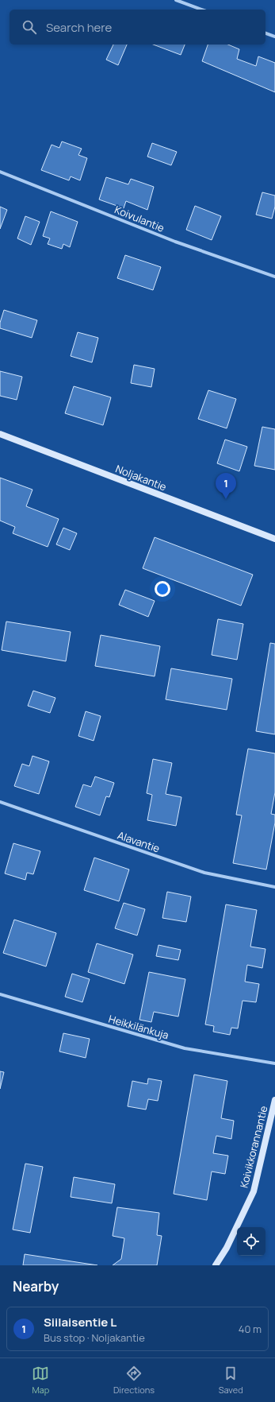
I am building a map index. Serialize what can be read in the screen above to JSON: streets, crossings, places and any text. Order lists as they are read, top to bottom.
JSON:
{
  "streets": {
    "main road": ["Noljakantie", "Koivikkorannantie"],
    "street": ["Koivulantie", "Alavantie", "Heikkilänkuja"]
  },
  "page": {
    "search": "Search here",
    "pins": "1",
    "heading": "Nearby",
    "list": [
      {
        "mark": "1",
        "name": "Siilaisentie L",
        "note": "Bus stop · Noljakantie",
        "value": "40 m"
      }
    ],
    "nav": ["Map", "Directions", "Saved"]
  }
}
